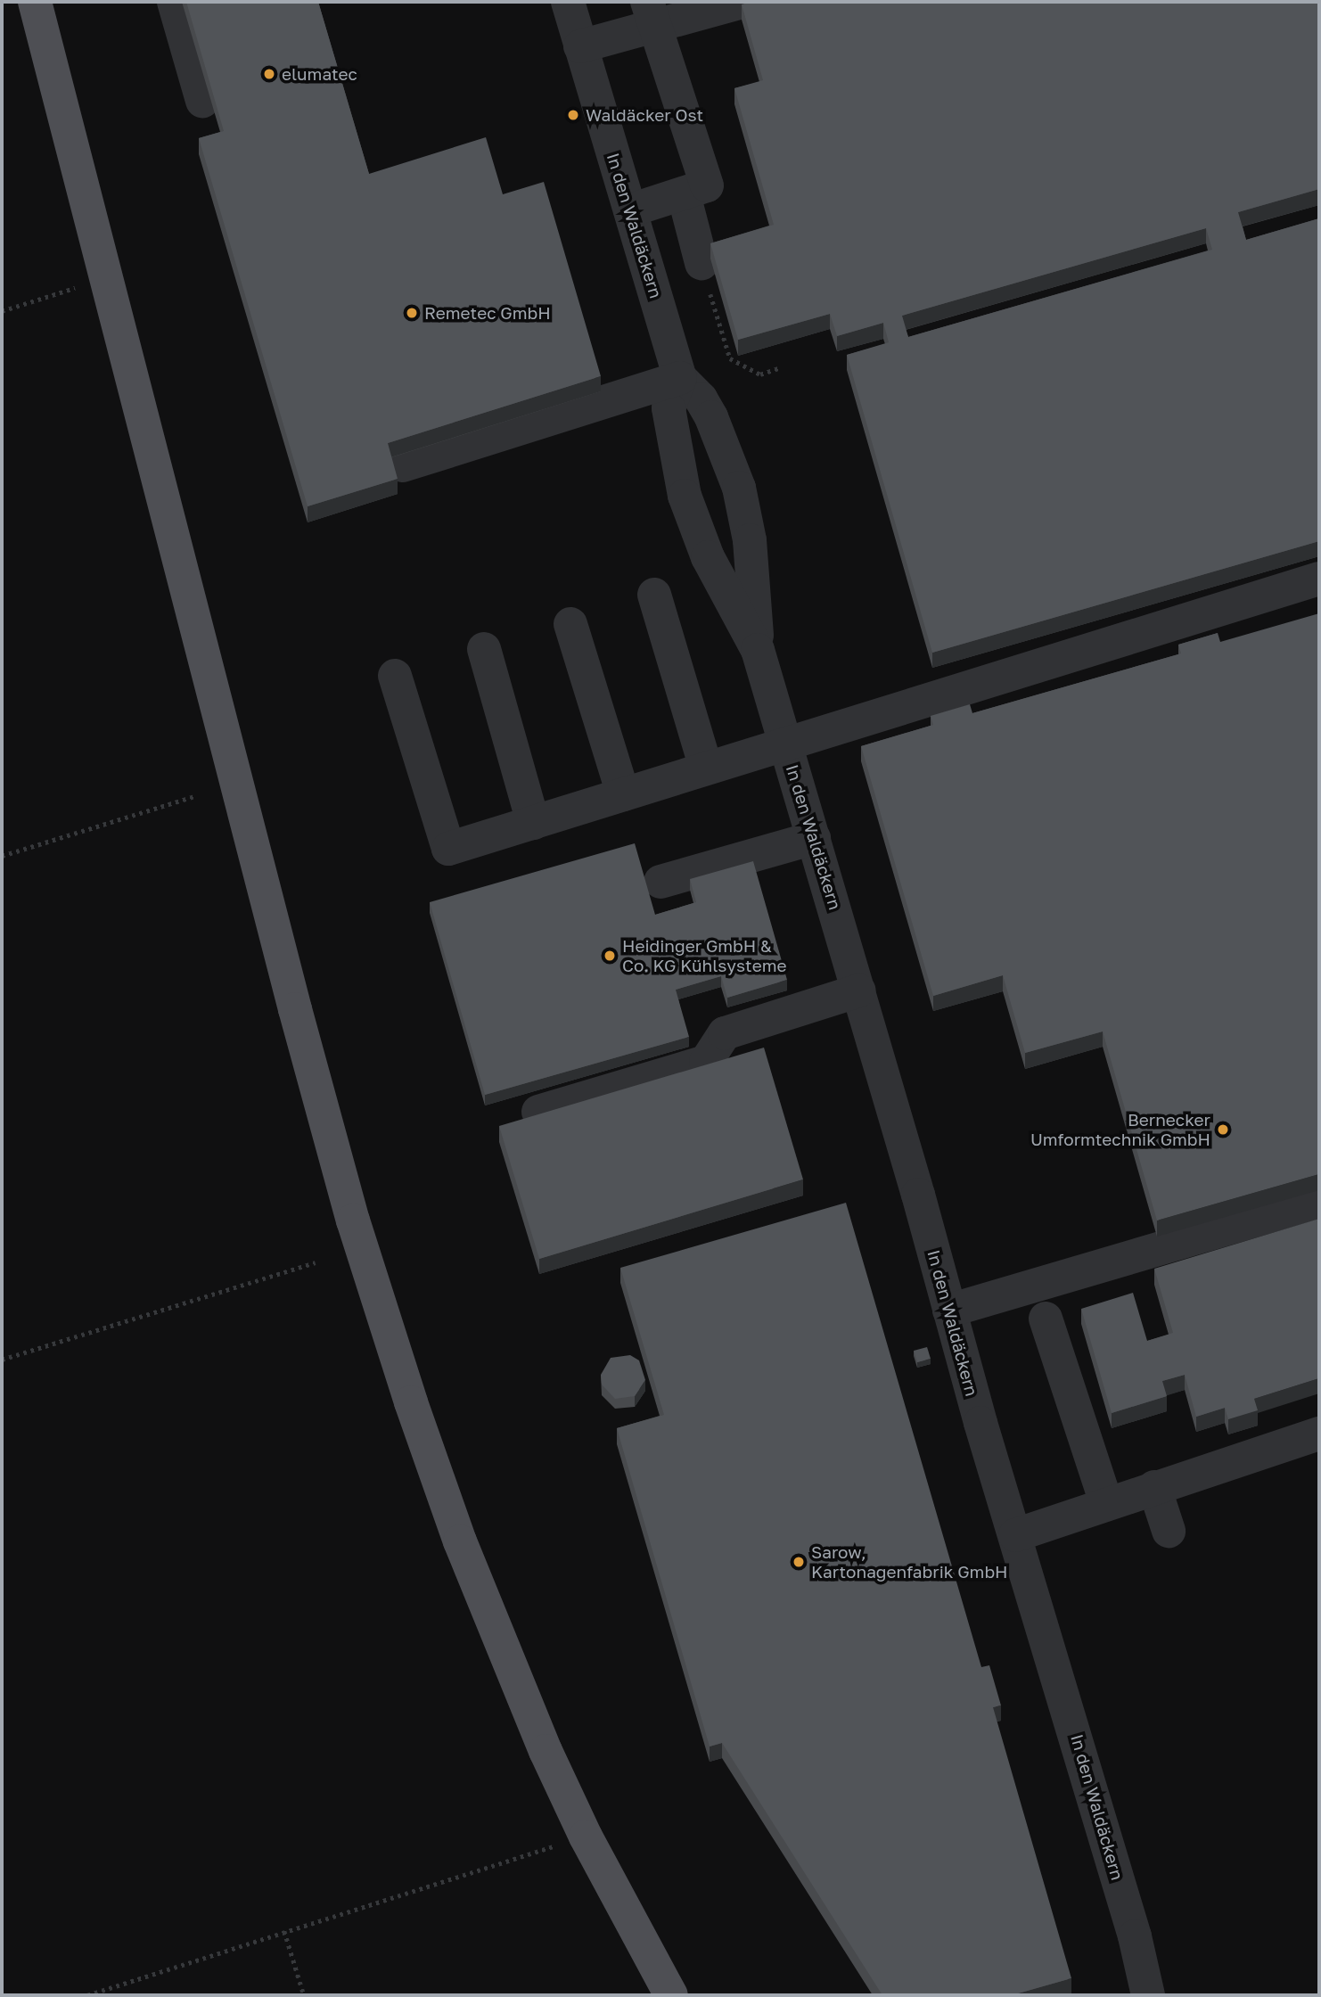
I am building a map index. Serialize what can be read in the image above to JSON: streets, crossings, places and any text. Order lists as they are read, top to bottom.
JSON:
{
  "streets": {
    "street": ["In den Waldäckern"]
  },
  "places": [
    "elumatec",
    "Waldäcker Ost",
    "Remetec GmbH",
    "Heidinger GmbH & Co. KG Kühlsysteme",
    "Bernecker Umformtechnik GmbH",
    "Sarow, Kartonagenfabrik GmbH"
  ]
}
